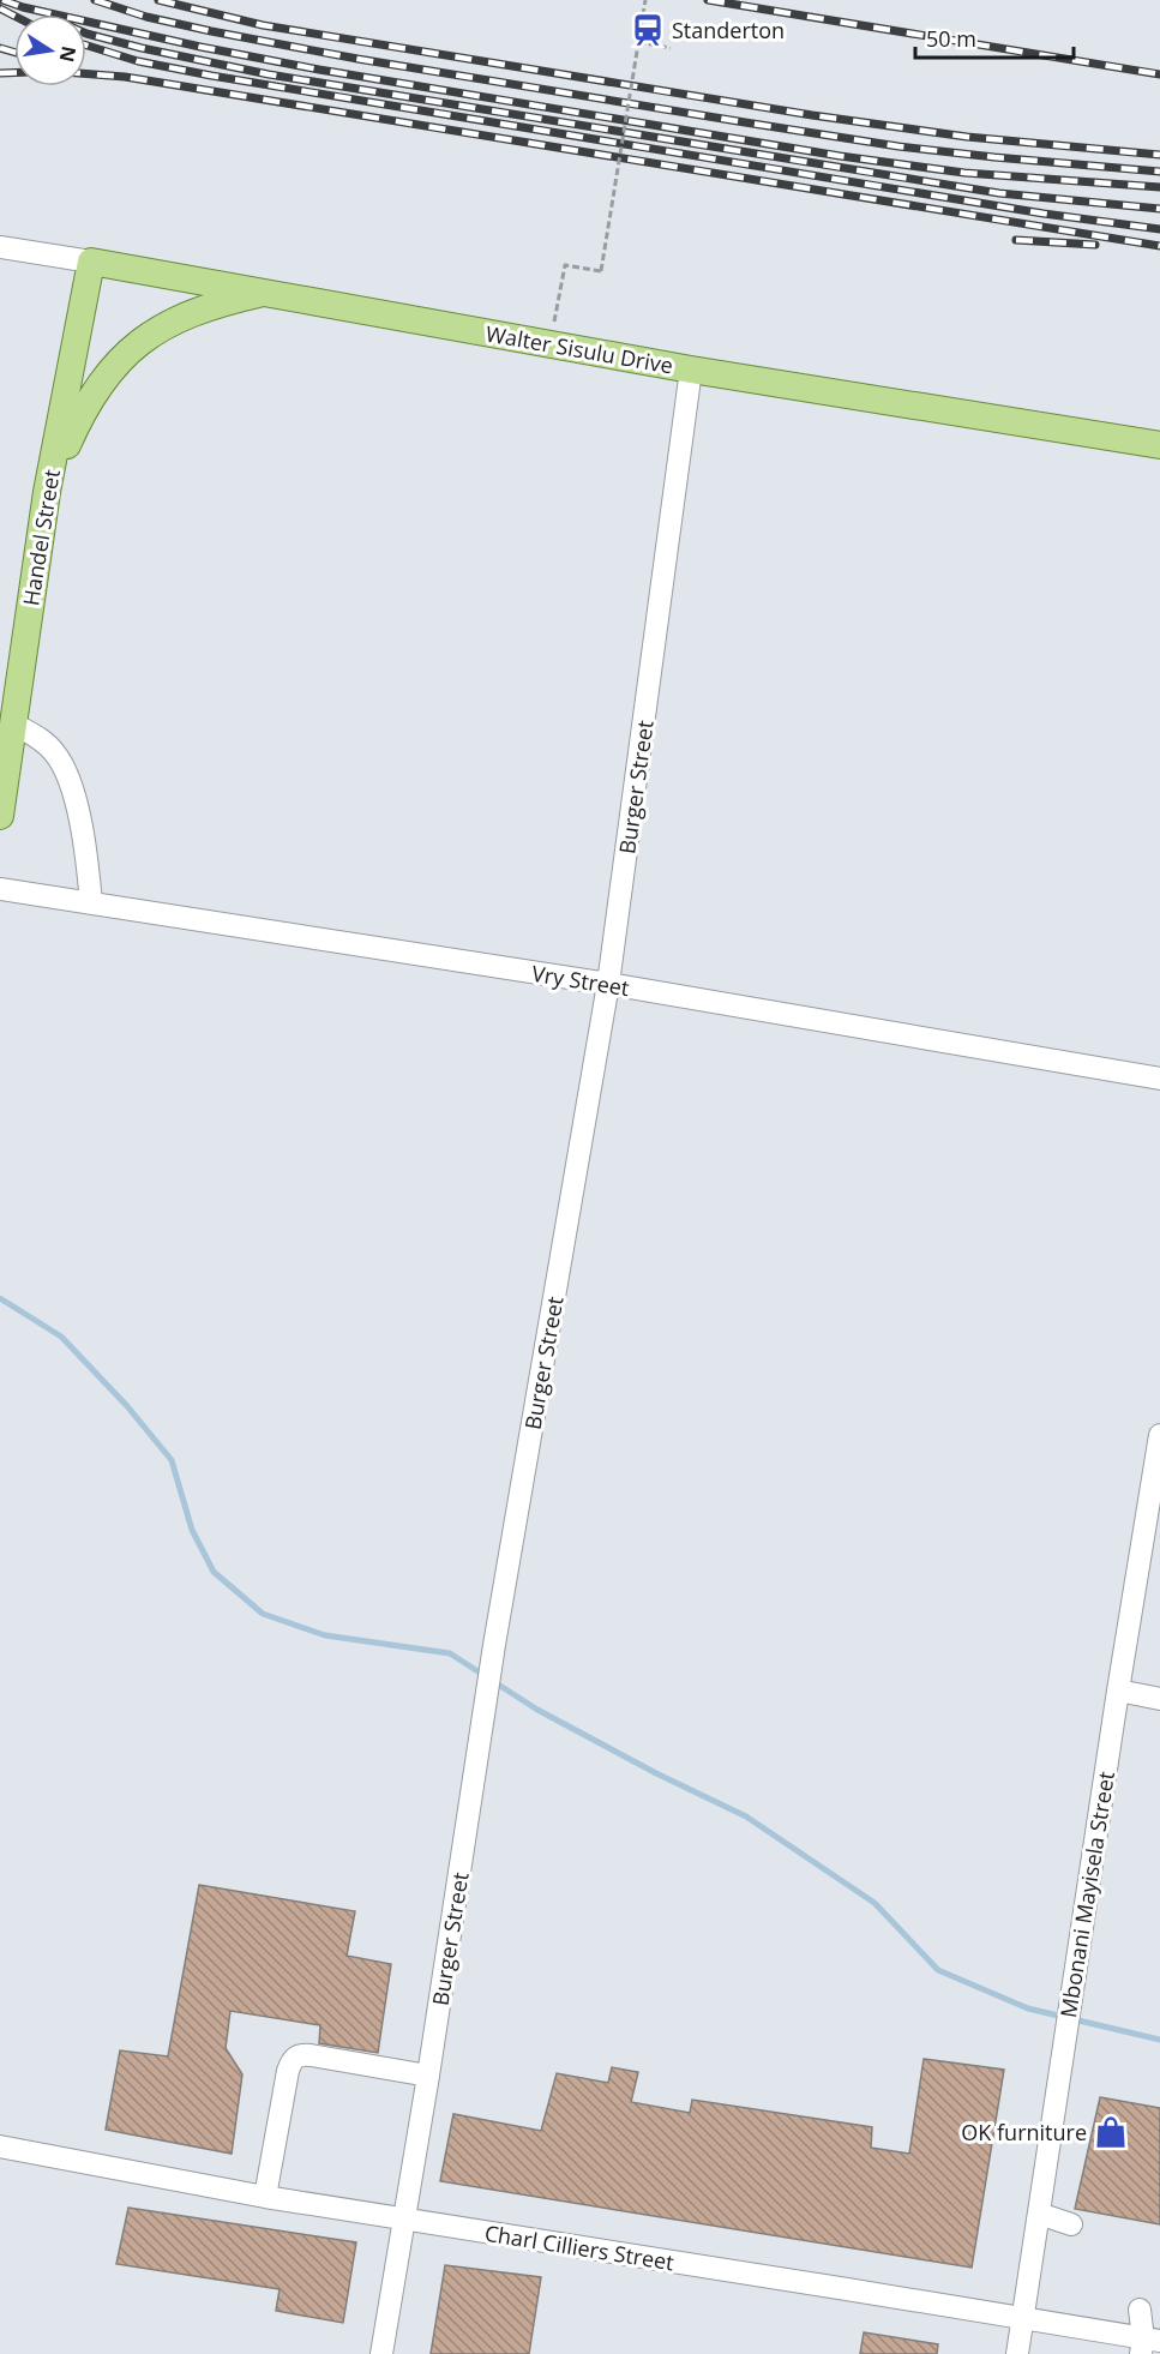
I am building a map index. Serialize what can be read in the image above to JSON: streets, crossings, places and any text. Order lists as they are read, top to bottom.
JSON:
{
  "streets": {
    "main road": ["Walter Sisulu Drive", "Handel Street"],
    "street": [
      "Burger Street",
      "Vry Street",
      "Mbonani Mayisela Street",
      "Charl Cilliers Street"
    ]
  },
  "crossings": [
    ["Walter Sisulu Drive", "Handel Street"],
    ["Walter Sisulu Drive", "Burger Street"],
    ["Burger Street", "Vry Street"],
    ["Burger Street", "Charl Cilliers Street"],
    ["Mbonani Mayisela Street", "Charl Cilliers Street"]
  ],
  "places": {
    "station": ["Standerton"],
    "shop": ["OK furniture"]
  },
  "scale_bar": "50 m",
  "north": "right"
}
